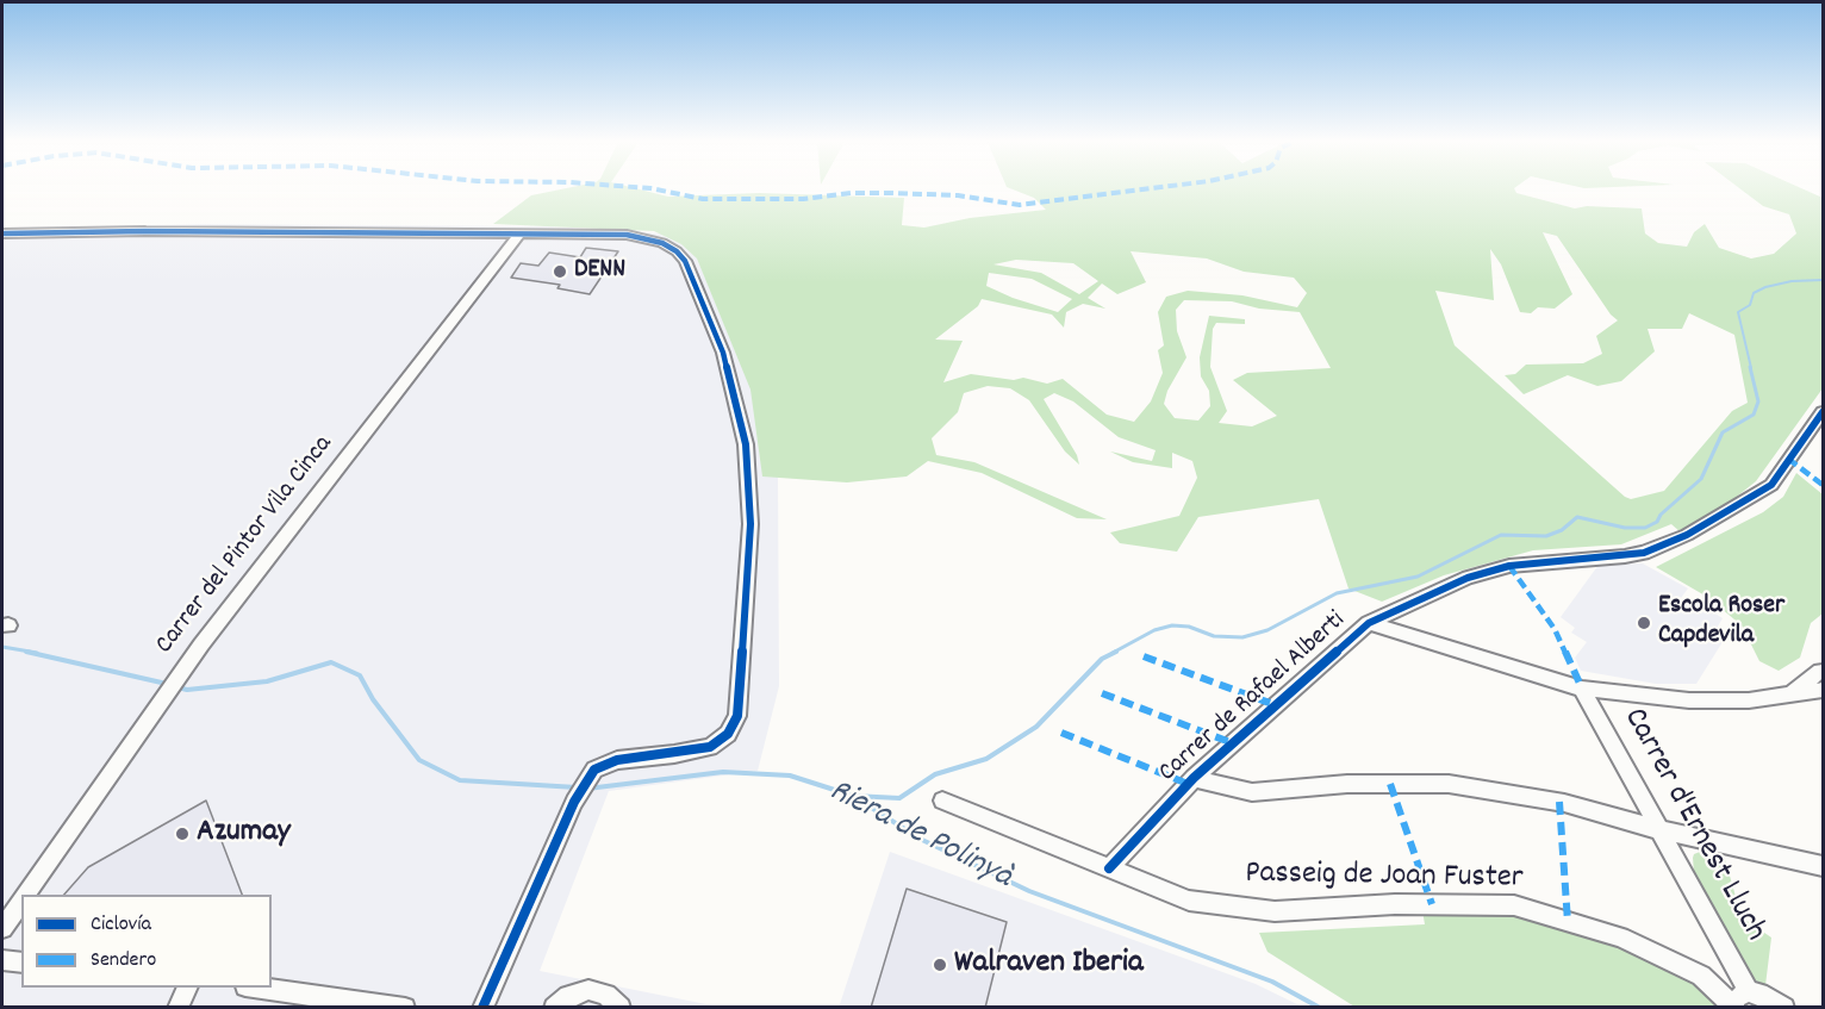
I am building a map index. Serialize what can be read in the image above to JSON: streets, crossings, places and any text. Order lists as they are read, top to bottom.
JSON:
{
  "streets": {
    "street": [
      "Carrer del Pintor Vila Cinca",
      "Carrer de Rafael Alberti",
      "Carrer d'Ernest Lluch",
      "Passeig de Joan Fuster"
    ]
  },
  "crossings": [
    ["Carrer de Rafael Alberti", "Passeig de Joan Fuster"],
    ["Carrer d'Ernest Lluch", "Passeig de Joan Fuster"]
  ],
  "water": ["Riera de Polinyà"],
  "places": [
    "DENN",
    "Escola Roser Capdevila",
    "Azumay",
    "Walraven Iberia"
  ],
  "legend": ["Ciclovía", "Sendero"]
}
